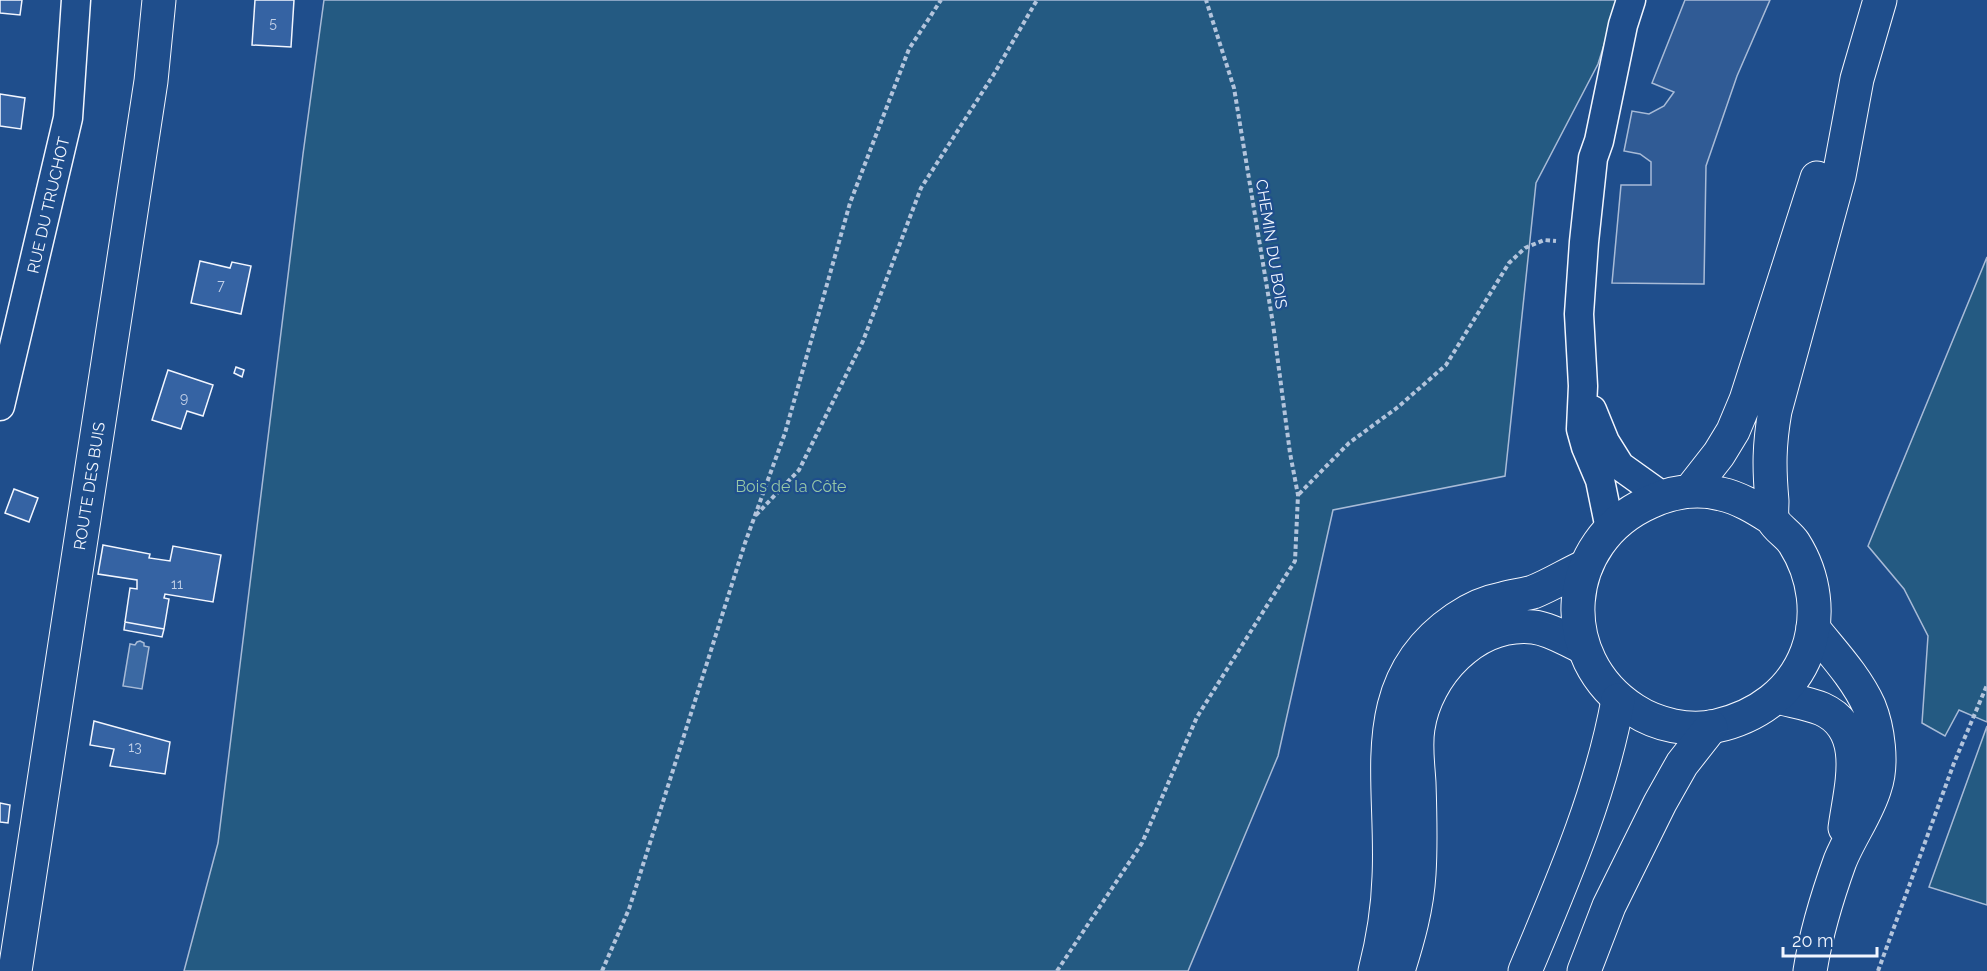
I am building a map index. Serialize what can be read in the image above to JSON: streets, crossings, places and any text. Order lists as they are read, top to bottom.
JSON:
{
  "streets": {
    "main road": ["ROUTE DES BUIS"],
    "street": ["RUE DU TRUCHOT"],
    "path": ["CHEMIN DU BOIS"]
  },
  "parks": ["Bois de la Côte"],
  "house_numbers": [
    "5",
    "7",
    "9",
    "11",
    "13"
  ],
  "scale_bar": "20 m"
}
